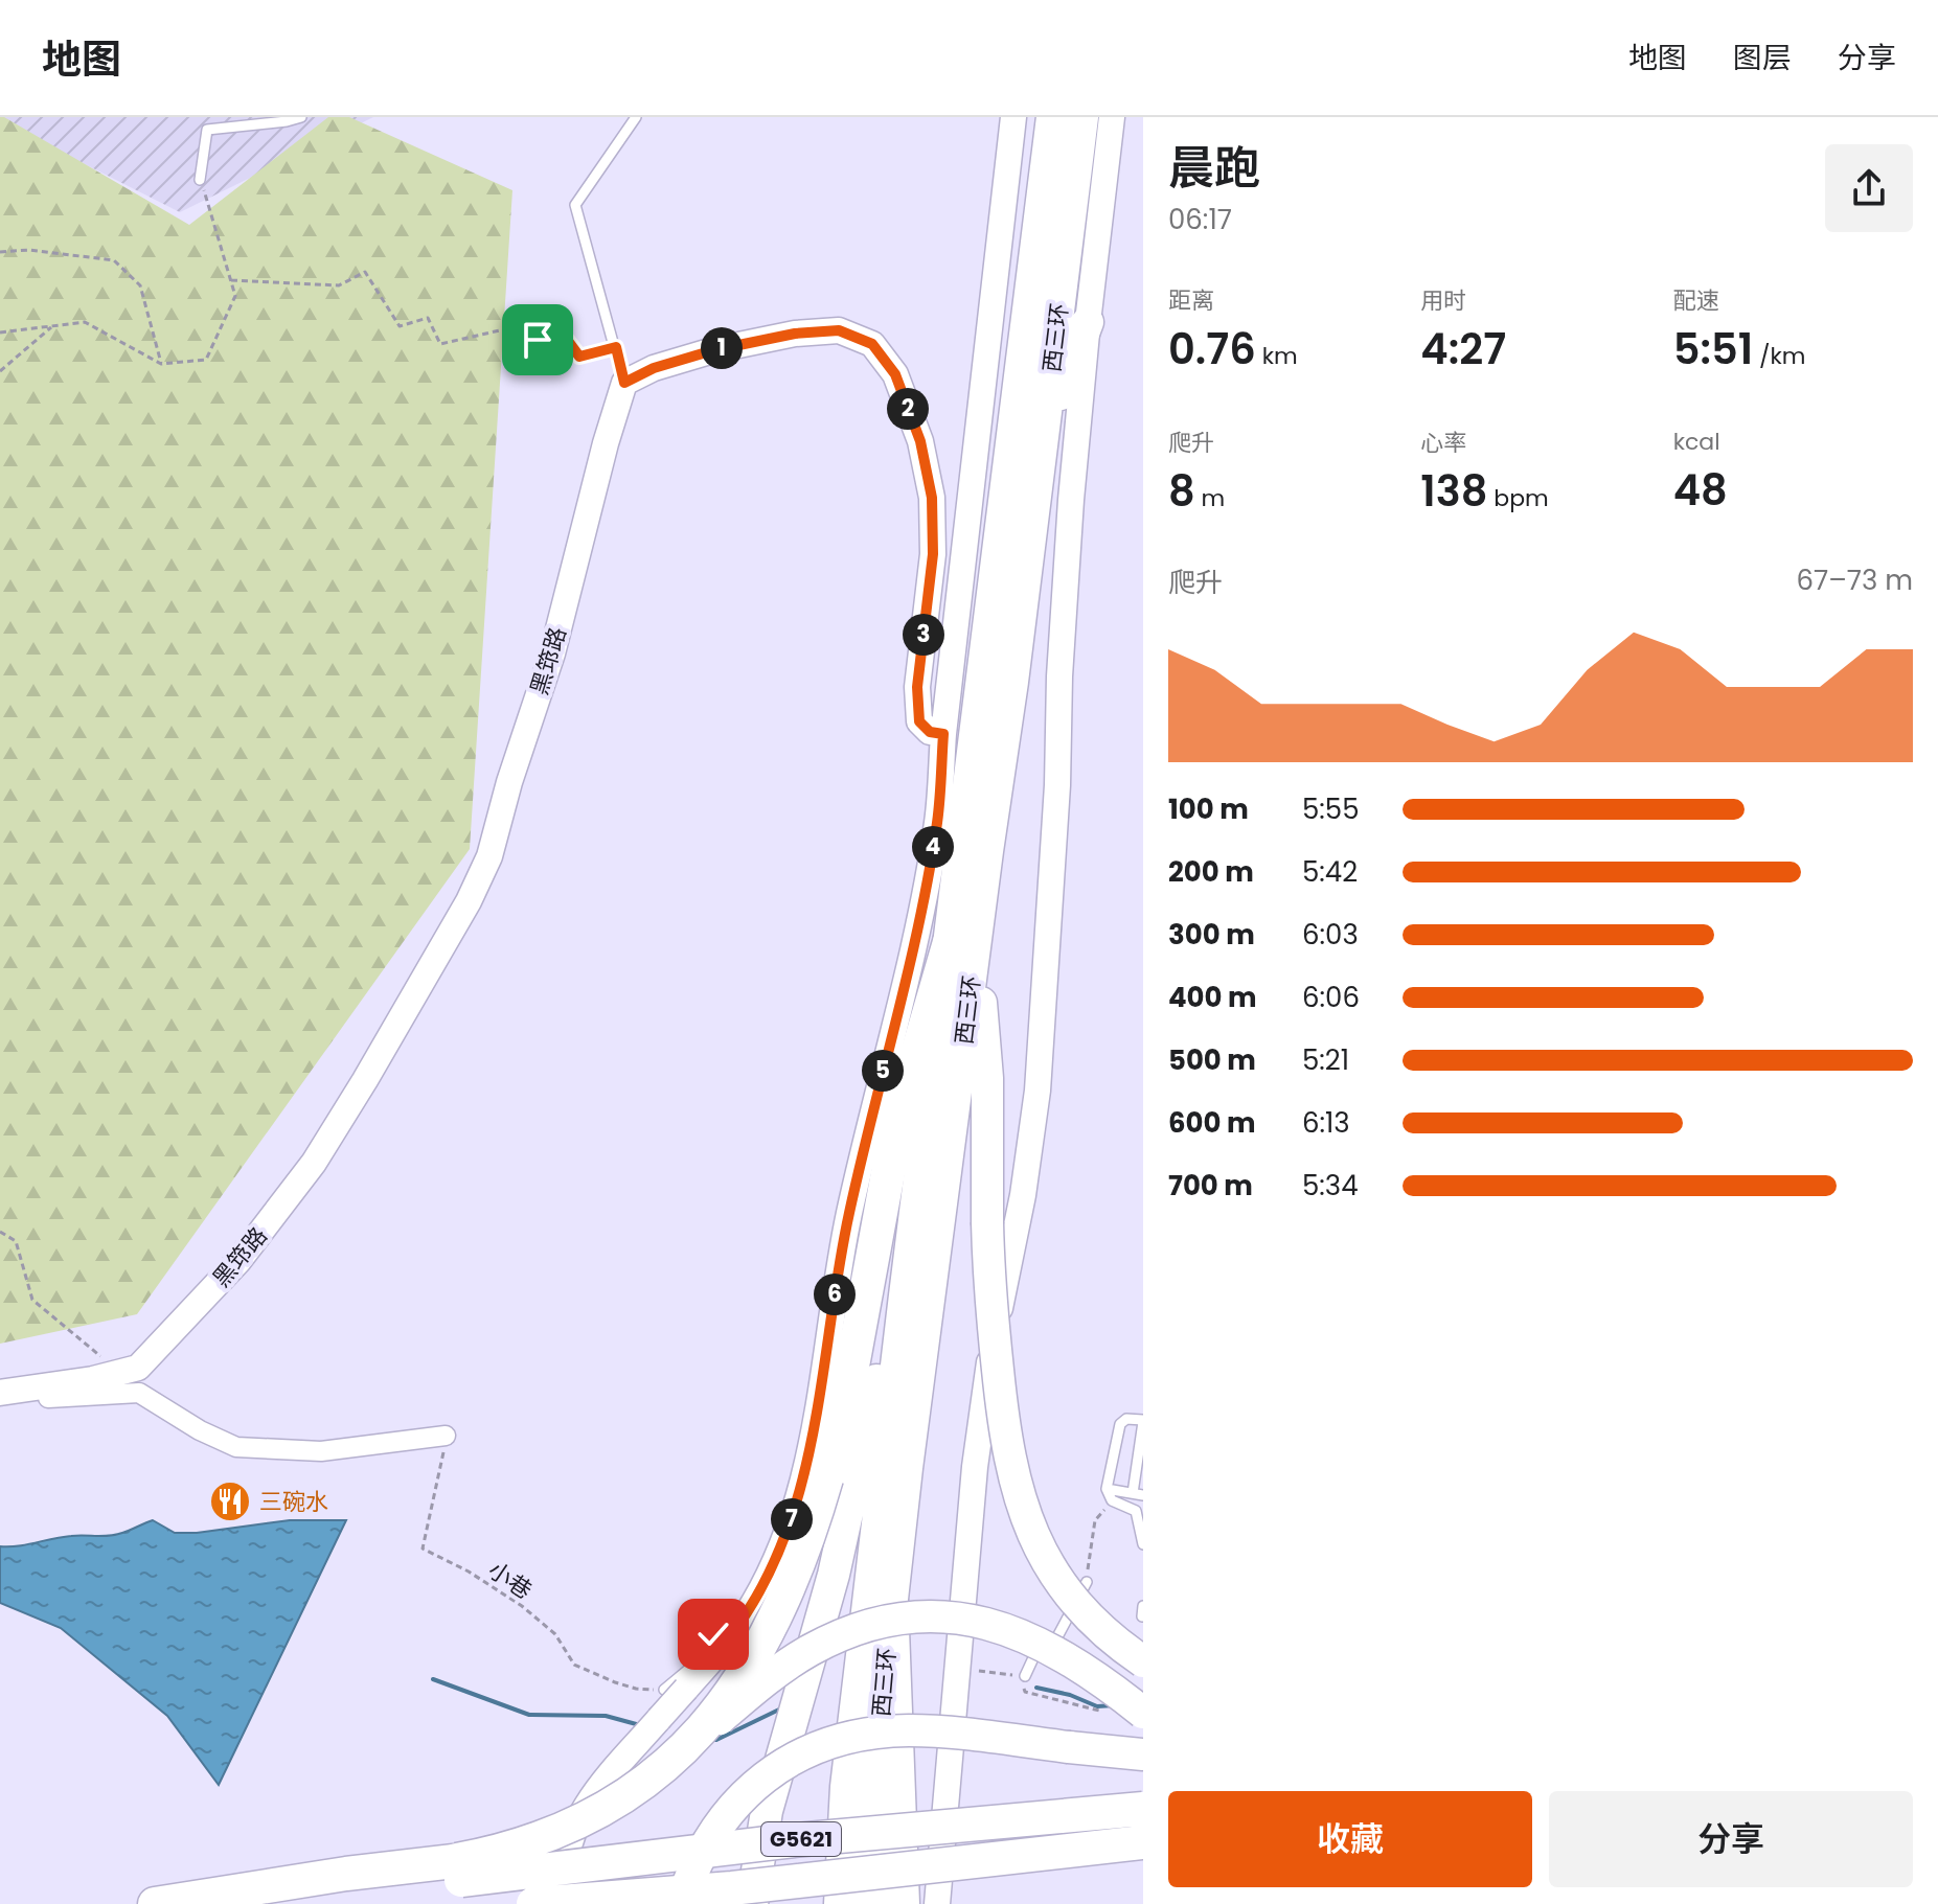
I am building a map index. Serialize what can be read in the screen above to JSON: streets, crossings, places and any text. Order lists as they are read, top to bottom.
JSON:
{
  "streets": {
    "highway": ["西三环", "G5621"],
    "main road": ["黑筇路"],
    "path": ["小巷"]
  },
  "places": {
    "restaurant": ["三碗水"]
  },
  "page": {
    "header": "地图",
    "nav": ["地图", "图层", "分享"],
    "heading": ["晨跑", "06:17"],
    "stats": [
      ["距离", "0.76 km"],
      ["用时", "4:27"],
      ["配速", "5:51 /km"],
      ["爬升", "8 m"],
      ["心率", "138 bpm"],
      ["kcal", "48"]
    ],
    "pins": [
      "1",
      "2",
      "3",
      "4",
      "5",
      "6",
      "7"
    ],
    "chart": ["爬升", "67–73 m"],
    "list": [
      {
        "name": "100 m",
        "note": "5:55"
      },
      {
        "name": "200 m",
        "note": "5:42"
      },
      {
        "name": "300 m",
        "note": "6:03"
      },
      {
        "name": "400 m",
        "note": "6:06"
      },
      {
        "name": "500 m",
        "note": "5:21"
      },
      {
        "name": "600 m",
        "note": "6:13"
      },
      {
        "name": "700 m",
        "note": "5:34"
      }
    ],
    "buttons": ["收藏", "分享"]
  }
}
